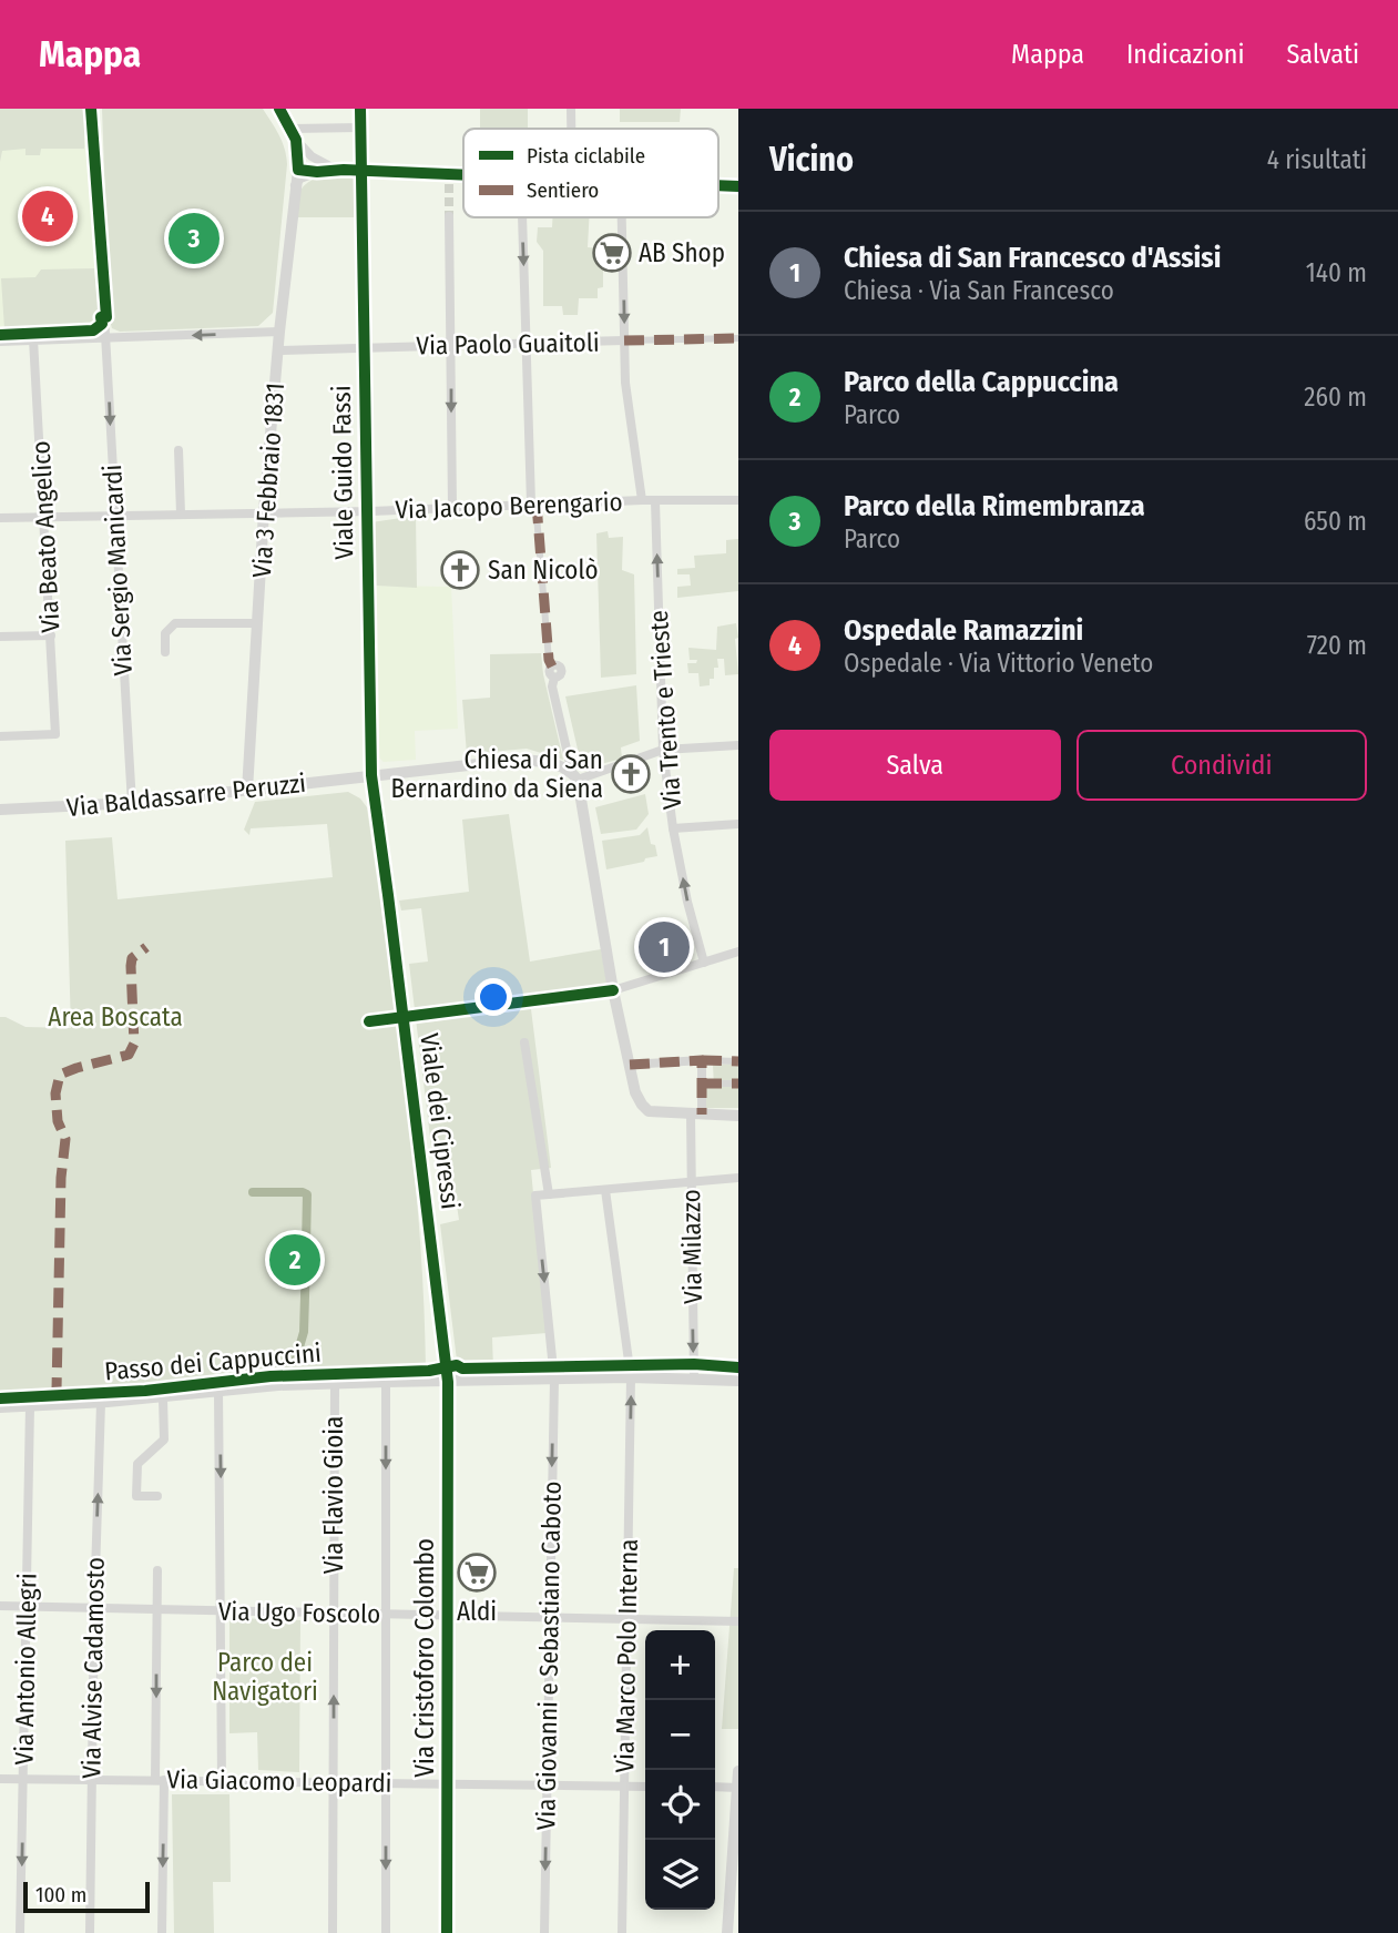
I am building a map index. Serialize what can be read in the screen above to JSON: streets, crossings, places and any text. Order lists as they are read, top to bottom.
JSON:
{
  "streets": {
    "street": [
      "Via Paolo Guaitoli",
      "Viale Guido Fassi",
      "Via 3 Febbraio 1831",
      "Via Jacopo Berengario",
      "Via Beato Angelico",
      "Via Sergio Manicardi",
      "Via Trento e Trieste",
      "Via Baldassarre Peruzzi",
      "Viale dei Cipressi",
      "Via Milazzo",
      "Via Flavio Gioia",
      "Via Ugo Foscolo",
      "Via Giovanni e Sebastiano Caboto",
      "Via Marco Polo Interna",
      "Via Cristoforo Colombo",
      "Via Alvise Cadamosto",
      "Via Antonio Allegri",
      "Via Giacomo Leopardi"
    ],
    "cycle path": ["Passo dei Cappuccini"]
  },
  "crossings": [
    ["Via Paolo Guaitoli", "Viale Guido Fassi"],
    ["Via Paolo Guaitoli", "Via 3 Febbraio 1831"],
    ["Viale Guido Fassi", "Via Jacopo Berengario"],
    ["Viale Guido Fassi", "Via Baldassarre Peruzzi"],
    ["Viale Guido Fassi", "Viale dei Cipressi"],
    ["Via 3 Febbraio 1831", "Via Jacopo Berengario"],
    ["Via 3 Febbraio 1831", "Via Baldassarre Peruzzi"],
    ["Via Jacopo Berengario", "Via Beato Angelico"],
    ["Via Jacopo Berengario", "Via Sergio Manicardi"],
    ["Via Jacopo Berengario", "Via Trento e Trieste"],
    ["Via Sergio Manicardi", "Via Baldassarre Peruzzi"],
    ["Via Baldassarre Peruzzi", "Viale dei Cipressi"],
    ["Viale dei Cipressi", "Via Cristoforo Colombo"],
    ["Via Flavio Gioia", "Via Ugo Foscolo"],
    ["Via Flavio Gioia", "Via Giacomo Leopardi"],
    ["Via Ugo Foscolo", "Via Giovanni e Sebastiano Caboto"],
    ["Via Ugo Foscolo", "Via Marco Polo Interna"],
    ["Via Ugo Foscolo", "Via Cristoforo Colombo"],
    ["Via Ugo Foscolo", "Via Alvise Cadamosto"],
    ["Via Ugo Foscolo", "Via Antonio Allegri"],
    ["Via Giovanni e Sebastiano Caboto", "Via Giacomo Leopardi"],
    ["Via Marco Polo Interna", "Via Giacomo Leopardi"],
    ["Via Cristoforo Colombo", "Via Giacomo Leopardi"],
    ["Via Alvise Cadamosto", "Via Giacomo Leopardi"],
    ["Via Antonio Allegri", "Via Giacomo Leopardi"]
  ],
  "one_way": [
    "Via Trento e Trieste",
    "Via Milazzo",
    "Via Giovanni e Sebastiano Caboto",
    "Via Alvise Cadamosto"
  ],
  "parks": ["Area Boscata", "Parco dei Navigatori"],
  "places": {
    "supermarket": ["AB Shop", "Aldi"],
    "church": ["San Nicolò", "Chiesa di San Bernardino da Siena"]
  },
  "legend": ["Pista ciclabile", "Sentiero"],
  "scale_bar": "100 m",
  "page": {
    "header": "Mappa",
    "nav": ["Mappa", "Indicazioni", "Salvati"],
    "heading": ["Vicino", "4 risultati"],
    "pins": [
      "4",
      "3",
      "1",
      "2"
    ],
    "list": [
      {
        "mark": "1",
        "name": "Chiesa di San Francesco d'Assisi",
        "note": "Chiesa · Via San Francesco",
        "value": "140 m"
      },
      {
        "mark": "2",
        "name": "Parco della Cappuccina",
        "note": "Parco",
        "value": "260 m"
      },
      {
        "mark": "3",
        "name": "Parco della Rimembranza",
        "note": "Parco",
        "value": "650 m"
      },
      {
        "mark": "4",
        "name": "Ospedale Ramazzini",
        "note": "Ospedale · Via Vittorio Veneto",
        "value": "720 m"
      }
    ],
    "buttons": ["Salva", "Condividi"],
    "map_buttons": ["+", "−"],
    "scale": "100 m"
  }
}
